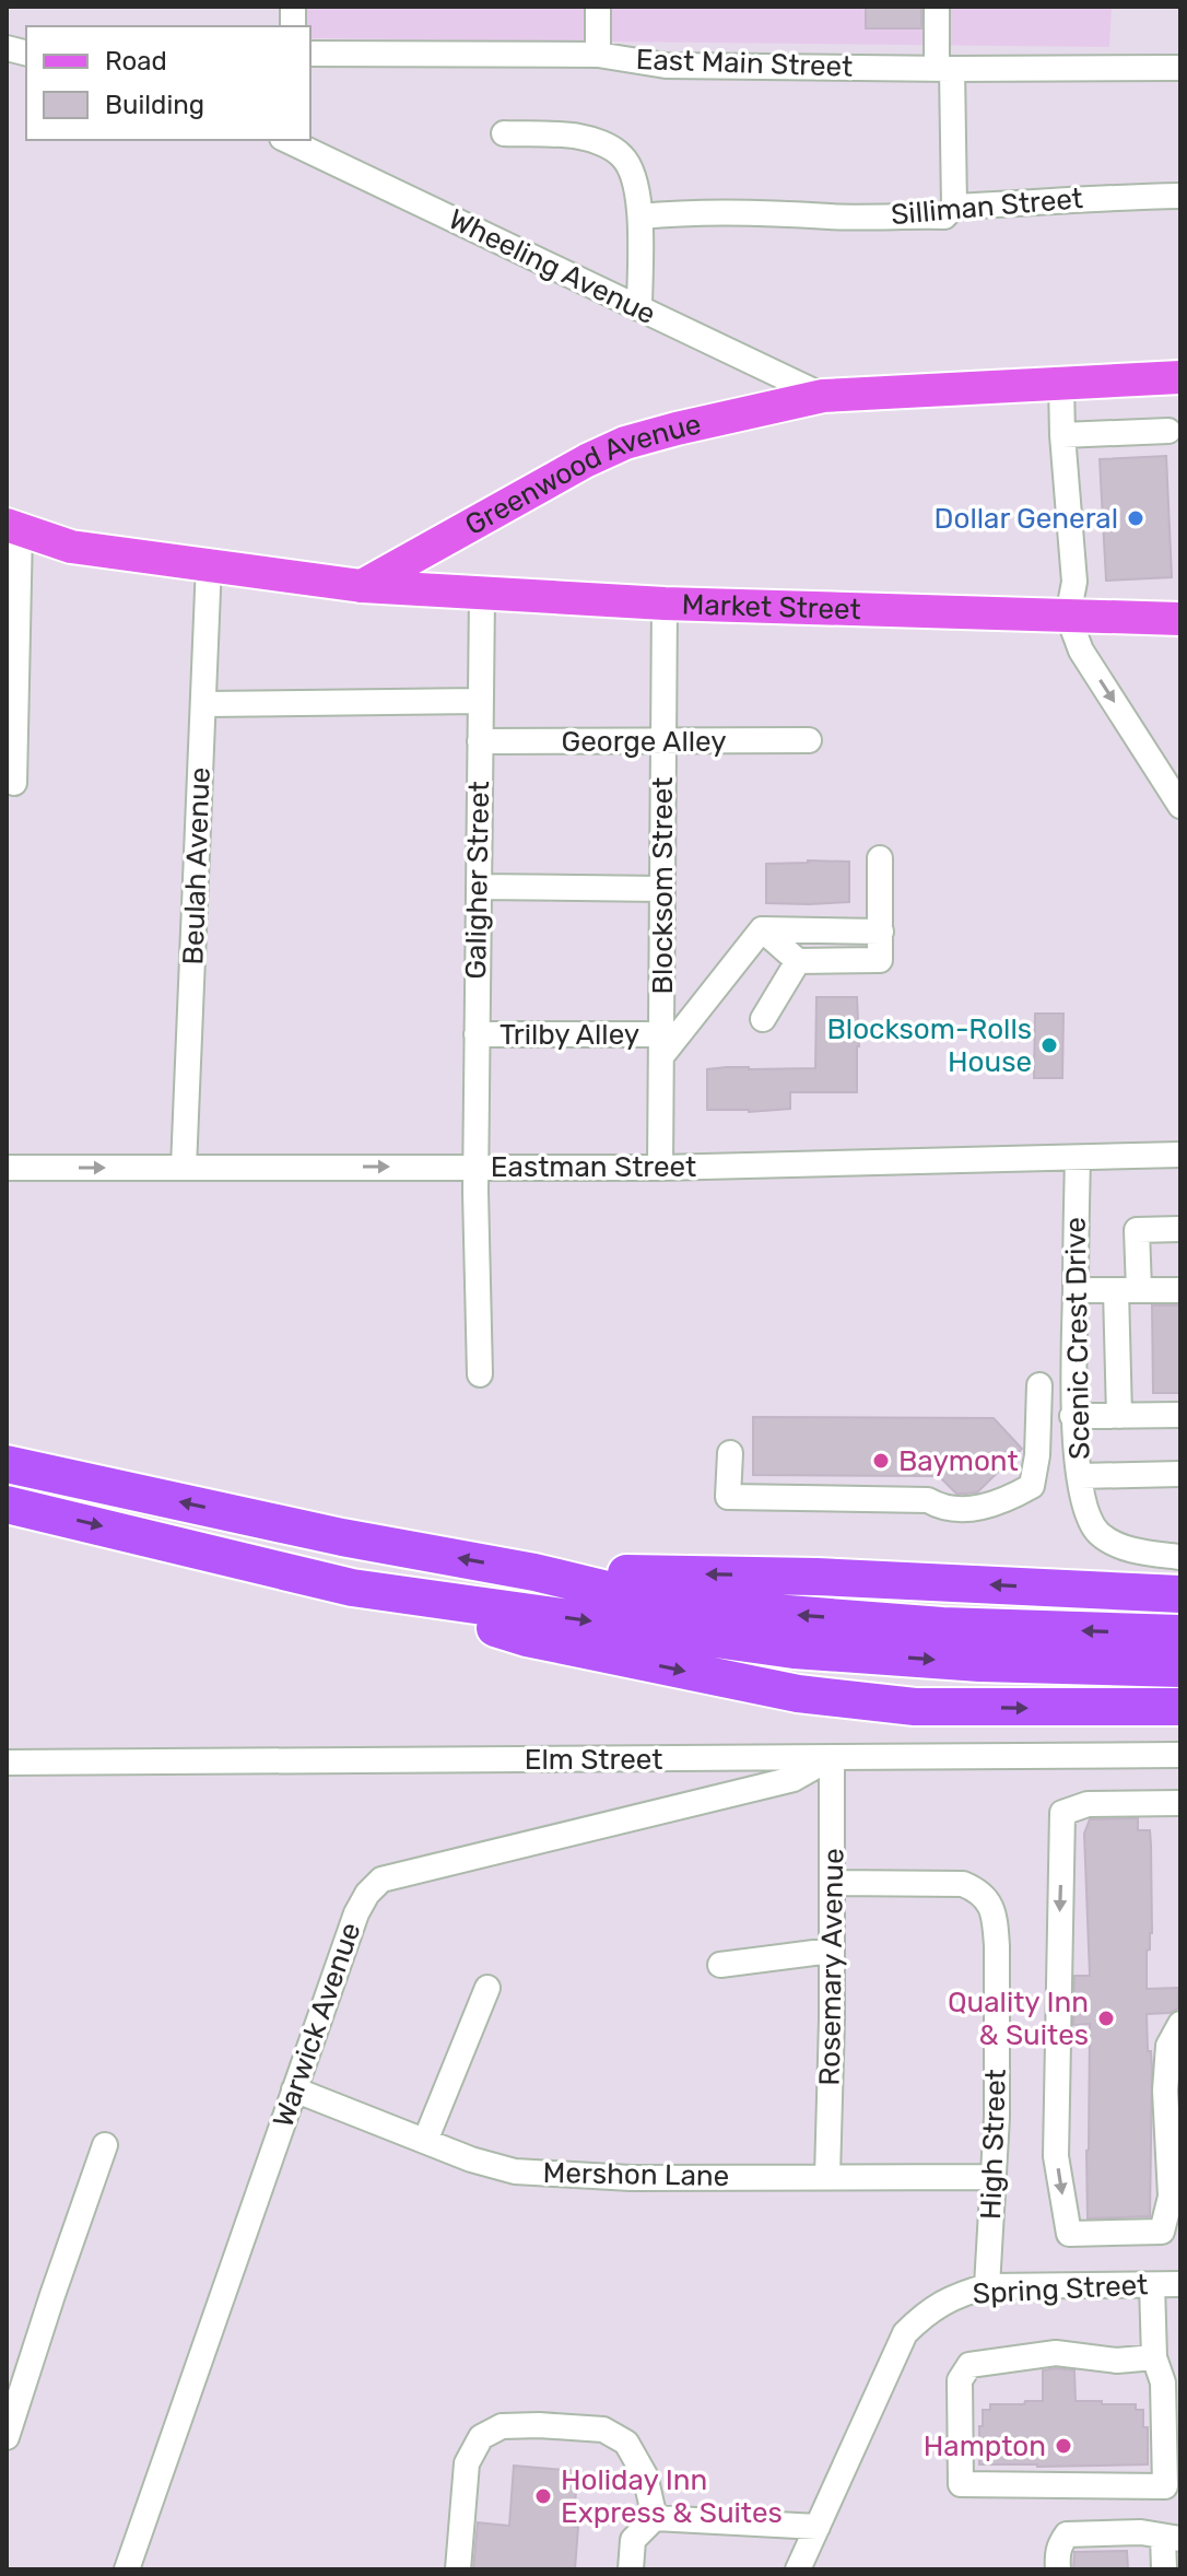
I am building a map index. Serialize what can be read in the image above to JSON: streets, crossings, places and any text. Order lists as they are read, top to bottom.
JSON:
{
  "streets": {
    "main road": ["Greenwood Avenue", "Market Street"],
    "street": [
      "East Main Street",
      "Silliman Street",
      "Wheeling Avenue",
      "George Alley",
      "Beulah Avenue",
      "Galigher Street",
      "Blocksom Street",
      "Trilby Alley",
      "Eastman Street",
      "Scenic Crest Drive",
      "Elm Street",
      "Rosemary Avenue",
      "Warwick Avenue",
      "High Street",
      "Mershon Lane",
      "Spring Street"
    ]
  },
  "crossings": [
    ["Wheeling Avenue", "Greenwood Avenue"],
    ["Greenwood Avenue", "Market Street"],
    ["Market Street", "Galigher Street"],
    ["Market Street", "Blocksom Street"],
    ["George Alley", "Galigher Street"],
    ["George Alley", "Blocksom Street"],
    ["Beulah Avenue", "Eastman Street"],
    ["Galigher Street", "Trilby Alley"],
    ["Galigher Street", "Eastman Street"],
    ["Blocksom Street", "Trilby Alley"],
    ["Blocksom Street", "Eastman Street"],
    ["Eastman Street", "Scenic Crest Drive"],
    ["Elm Street", "Rosemary Avenue"],
    ["Elm Street", "Warwick Avenue"],
    ["Rosemary Avenue", "Warwick Avenue"],
    ["Rosemary Avenue", "High Street"],
    ["Rosemary Avenue", "Mershon Lane"],
    ["Warwick Avenue", "Mershon Lane"],
    ["High Street", "Mershon Lane"],
    ["High Street", "Spring Street"]
  ],
  "one_way": ["Eastman Street"],
  "places": [
    "Dollar General",
    "Blocksom-Rolls House",
    "Baymont",
    "Quality Inn & Suites",
    "Hampton",
    "Holiday Inn Express & Suites"
  ],
  "legend": ["Road", "Building"]
}
